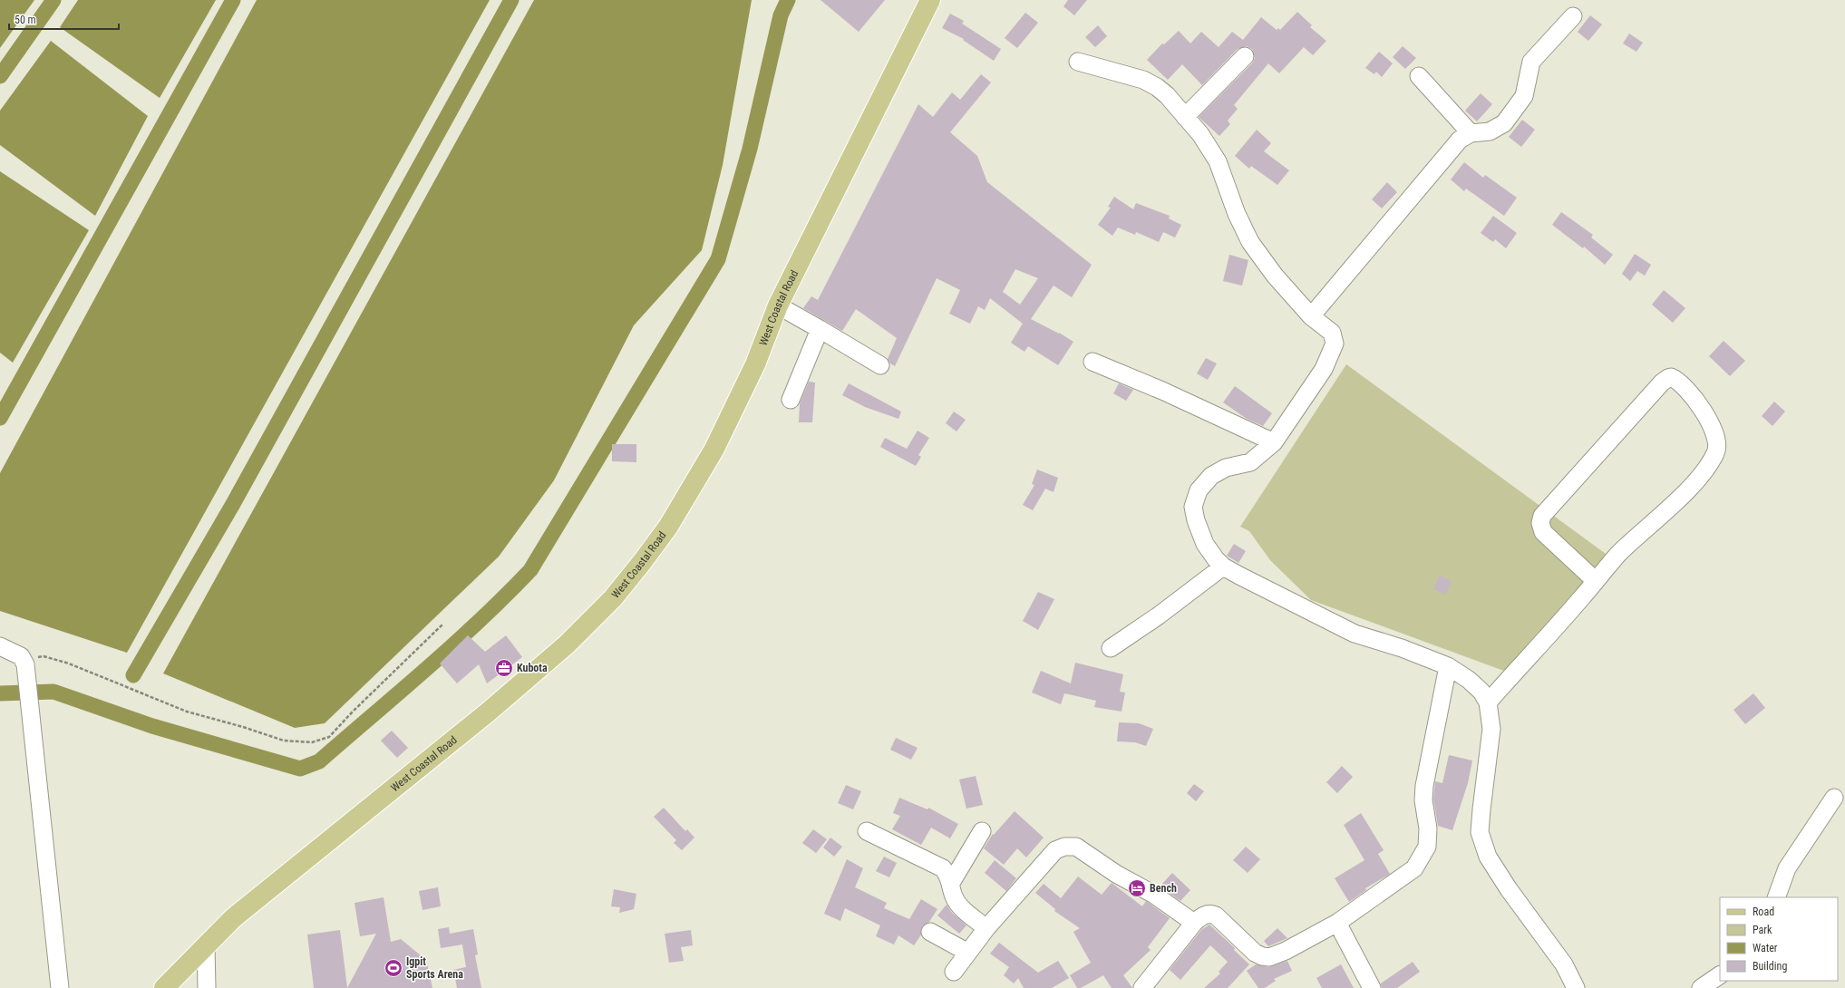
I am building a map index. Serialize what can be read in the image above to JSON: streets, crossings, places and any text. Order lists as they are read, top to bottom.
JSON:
{
  "streets": {
    "main road": ["West Coastal Road"]
  },
  "places": {
    "office": ["Kubota"],
    "hotel": ["Bench"],
    "sports": ["Igpit Sports Arena"]
  },
  "legend": [
    "Road",
    "Park",
    "Water",
    "Building"
  ],
  "scale_bar": "50 m"
}
